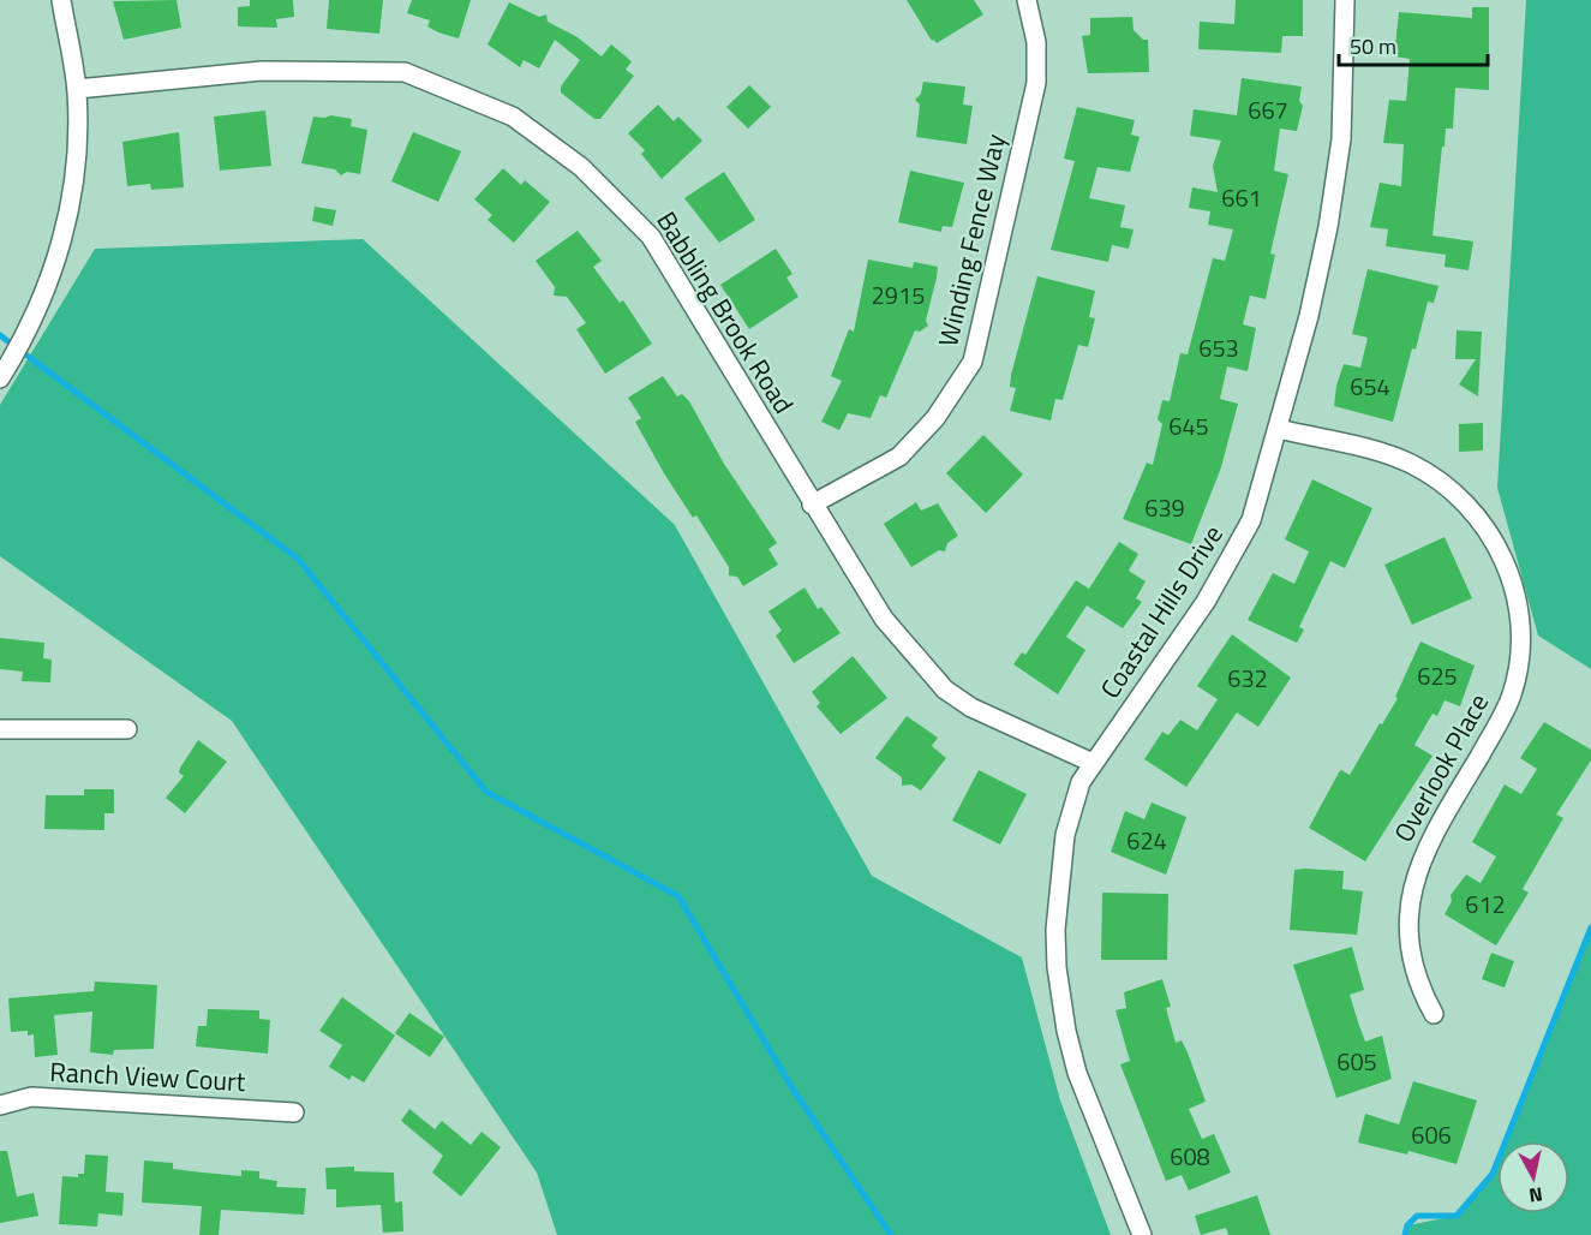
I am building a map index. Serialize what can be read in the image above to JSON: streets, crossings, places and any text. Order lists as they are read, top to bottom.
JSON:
{
  "streets": {
    "street": [
      "Winding Fence Way",
      "Babbling Brook Road",
      "Coastal Hills Drive",
      "Overlook Place",
      "Ranch View Court"
    ]
  },
  "crossings": [
    ["Winding Fence Way", "Babbling Brook Road"],
    ["Babbling Brook Road", "Coastal Hills Drive"],
    ["Coastal Hills Drive", "Overlook Place"]
  ],
  "house_numbers": [
    "667",
    "661",
    "2915",
    "653",
    "654",
    "645",
    "639",
    "625",
    "632",
    "624",
    "612",
    "605",
    "606",
    "608"
  ],
  "scale_bar": "50 m",
  "north": "bottom"
}
